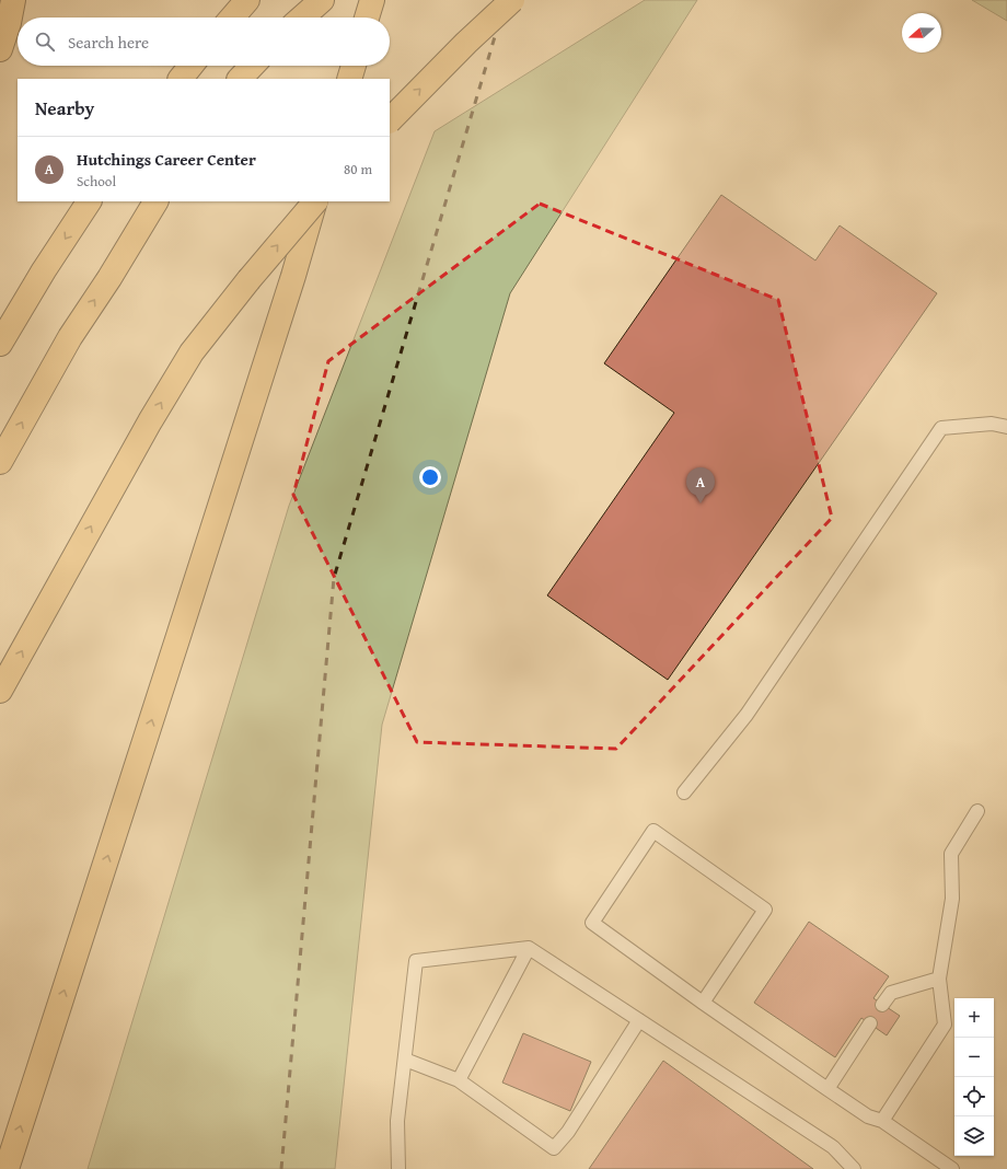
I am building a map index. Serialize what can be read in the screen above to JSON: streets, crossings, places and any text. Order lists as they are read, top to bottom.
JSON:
{
  "north": "left",
  "page": {
    "search": "Search here",
    "heading": "Nearby",
    "list": [
      {
        "mark": "A",
        "name": "Hutchings Career Center",
        "note": "School",
        "value": "80 m"
      }
    ],
    "pins": "A",
    "map_buttons": ["+", "−"]
  }
}
